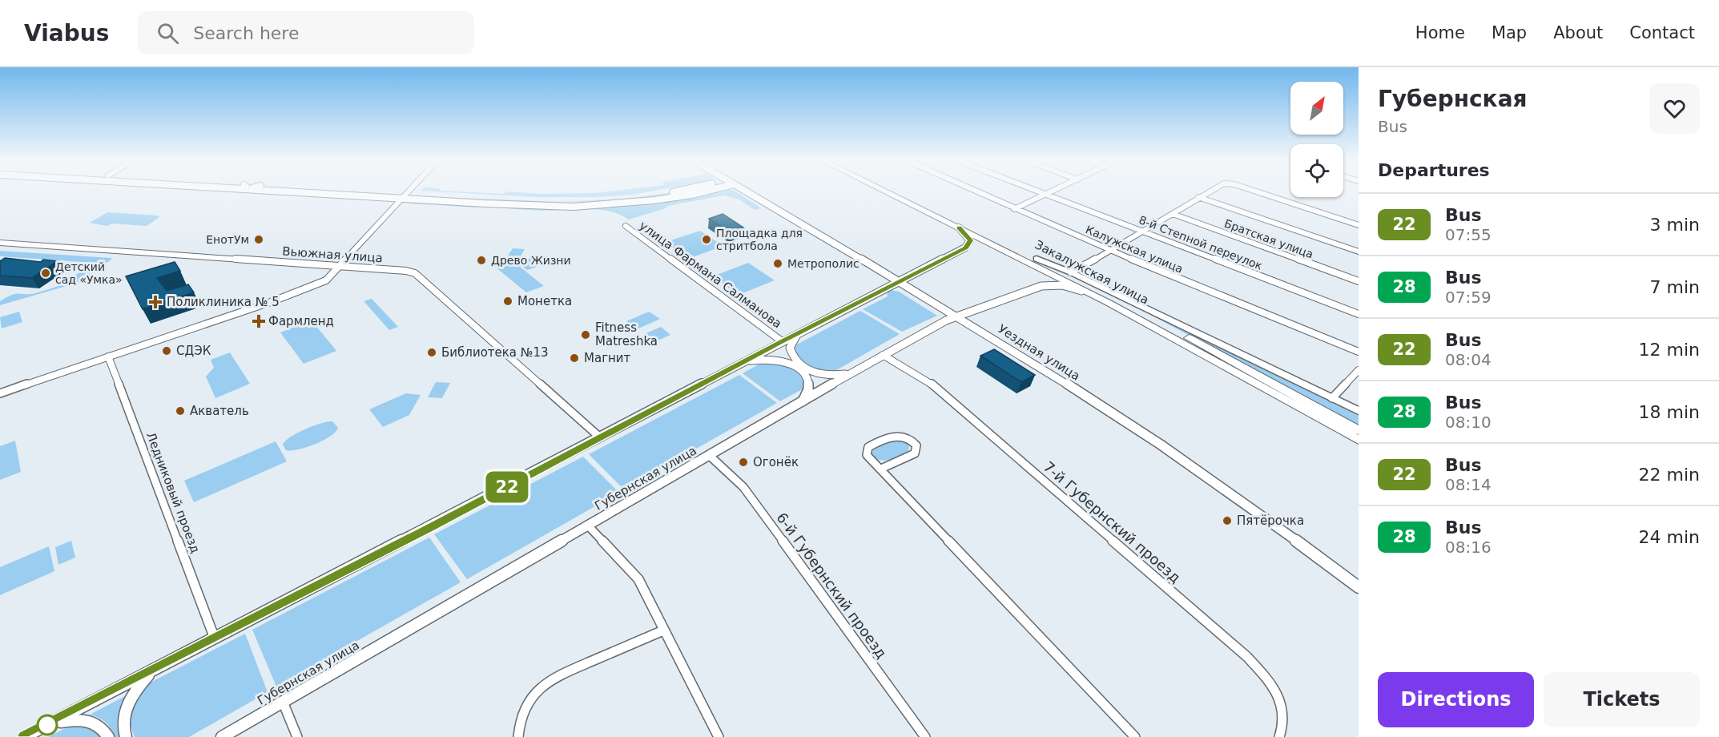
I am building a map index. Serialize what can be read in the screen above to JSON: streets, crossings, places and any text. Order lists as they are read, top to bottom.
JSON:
{
  "streets": {
    "highway": ["Закалужская улица"],
    "street": [
      "Братская улица",
      "8-й Степной переулок",
      "Калужская улица",
      "Вьюжная улица",
      "улица Фармана Салманова",
      "Уездная улица",
      "Губернская улица",
      "Ледниковый проезд",
      "7-й Губернский проезд",
      "6-й Губернский проезд"
    ]
  },
  "crossings": [
    ["Уездная улица", "Губернская улица"],
    ["Губернская улица", "7-й Губернский проезд"],
    ["Губернская улица", "6-й Губернский проезд"]
  ],
  "places": {
    "other": [
      "ЕнотУм",
      "Площадка для стритбола",
      "Древо Жизни",
      "Метрополис",
      "Детский сад «Умка»",
      "Монетка",
      "Fitness Matreshka",
      "СДЭК",
      "Библиотека №13",
      "Магнит",
      "Акватель",
      "Огонёк",
      "Пятёрочка"
    ],
    "health": ["Поликлиника № 5", "Фармленд"]
  },
  "lines": ["bus line 22"],
  "north": "top right",
  "page": {
    "header": "Viabus",
    "search": "Search here",
    "nav": [
      "Home",
      "Map",
      "About",
      "Contact"
    ],
    "on_map": "22",
    "heading": [
      ["Губернская", "Bus"],
      "Departures"
    ],
    "list": [
      {
        "mark": "22",
        "name": "Bus",
        "note": "07:55",
        "value": "3 min"
      },
      {
        "mark": "28",
        "name": "Bus",
        "note": "07:59",
        "value": "7 min"
      },
      {
        "mark": "22",
        "name": "Bus",
        "note": "08:04",
        "value": "12 min"
      },
      {
        "mark": "28",
        "name": "Bus",
        "note": "08:10",
        "value": "18 min"
      },
      {
        "mark": "22",
        "name": "Bus",
        "note": "08:14",
        "value": "22 min"
      },
      {
        "mark": "28",
        "name": "Bus",
        "note": "08:16",
        "value": "24 min"
      }
    ],
    "buttons": ["Directions", "Tickets"]
  }
}
